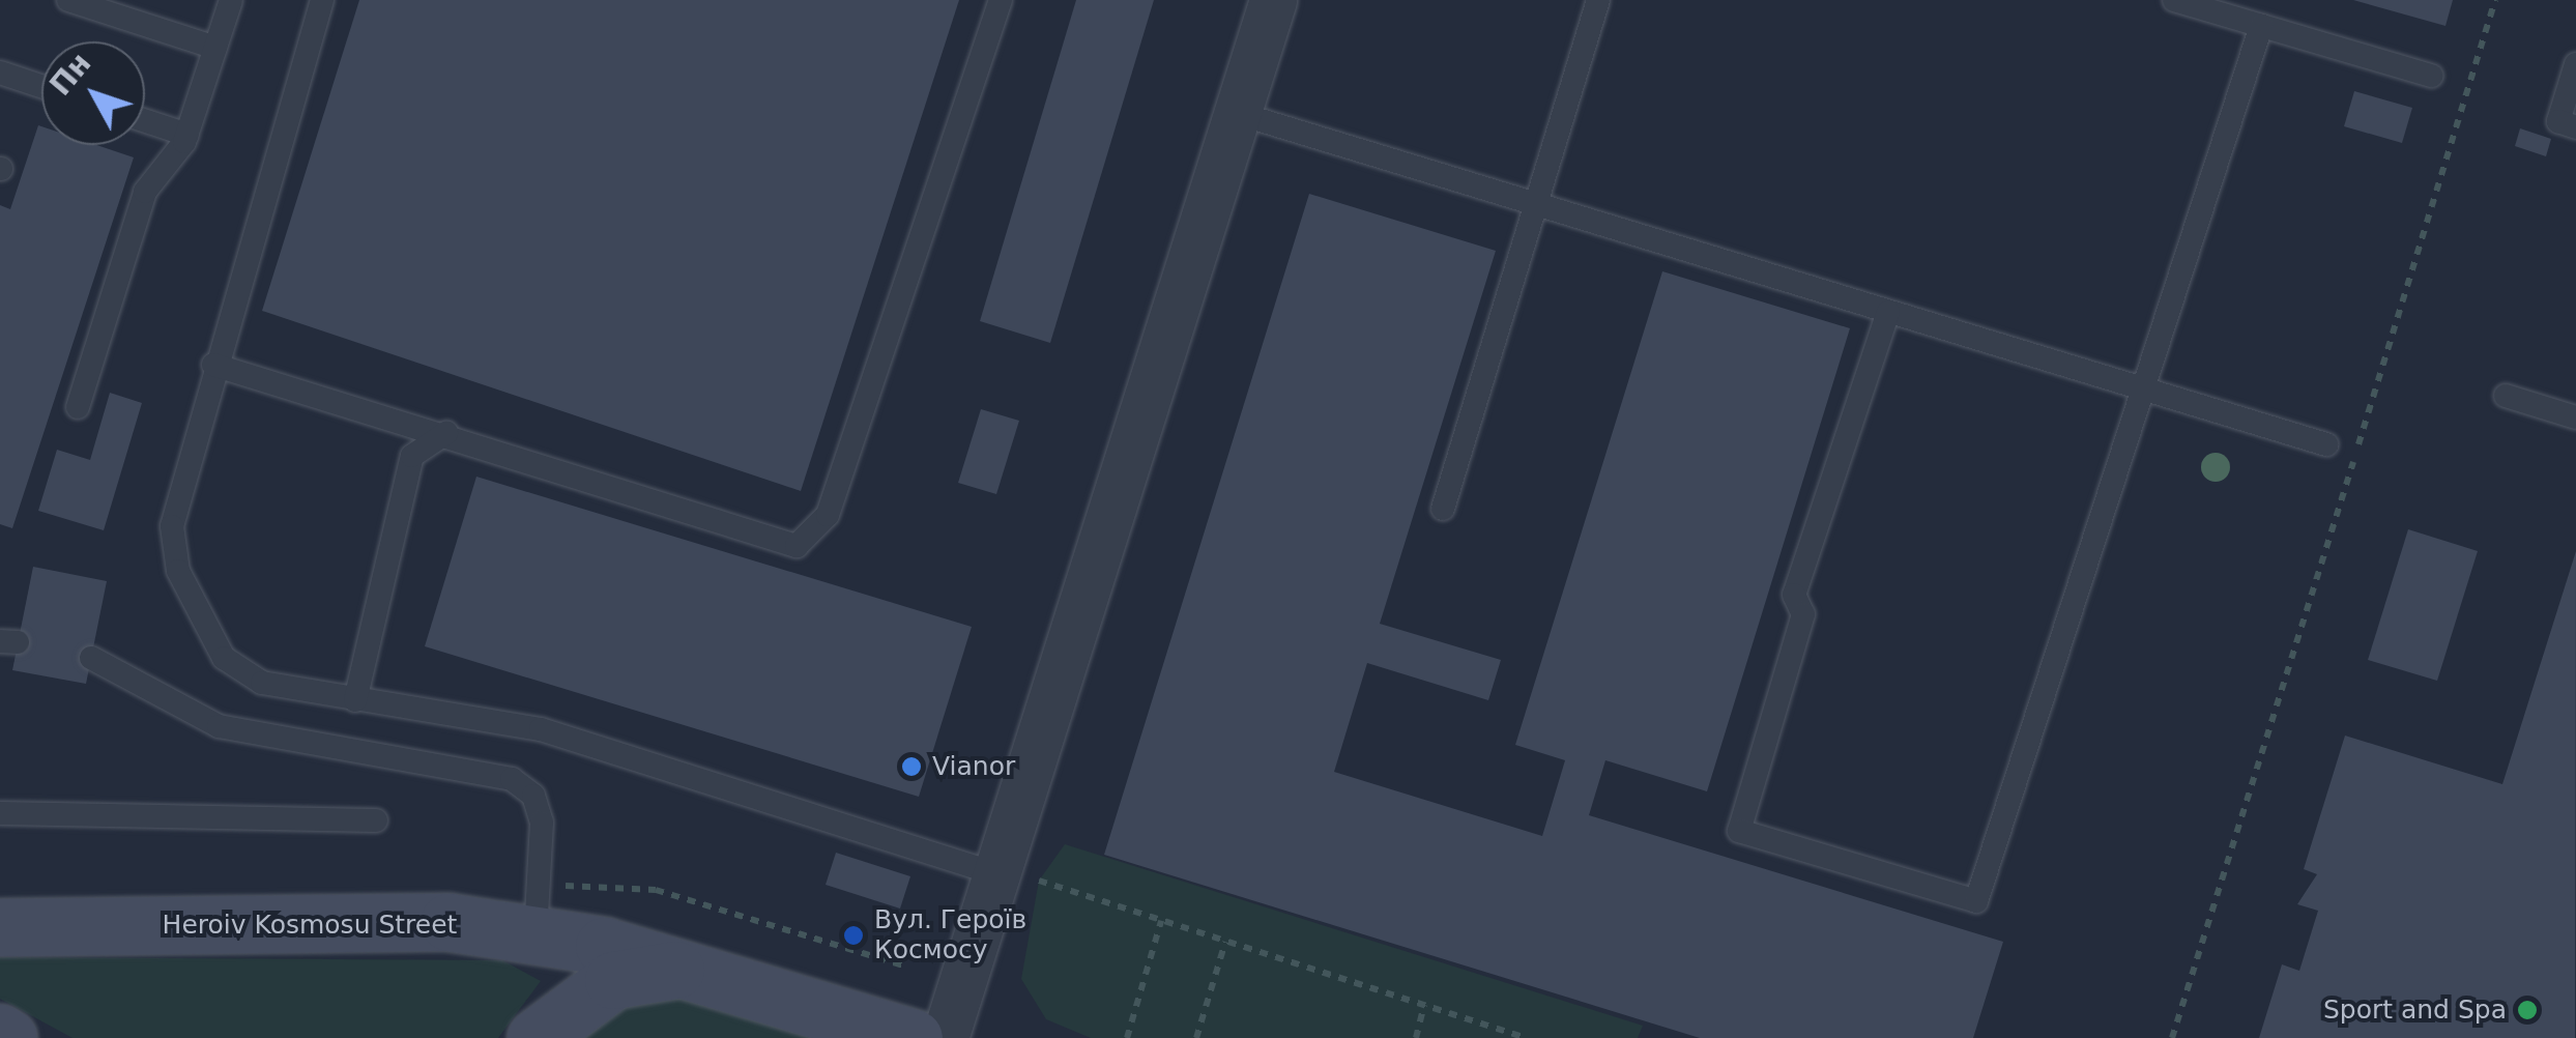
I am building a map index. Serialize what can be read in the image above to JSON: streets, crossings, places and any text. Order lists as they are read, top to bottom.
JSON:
{
  "streets": {
    "main road": ["Heroiv Kosmosu Street"]
  },
  "places": ["Vianor", "Вул. Героїв Космосу", "Sport and Spa"],
  "north": "top left"
}
